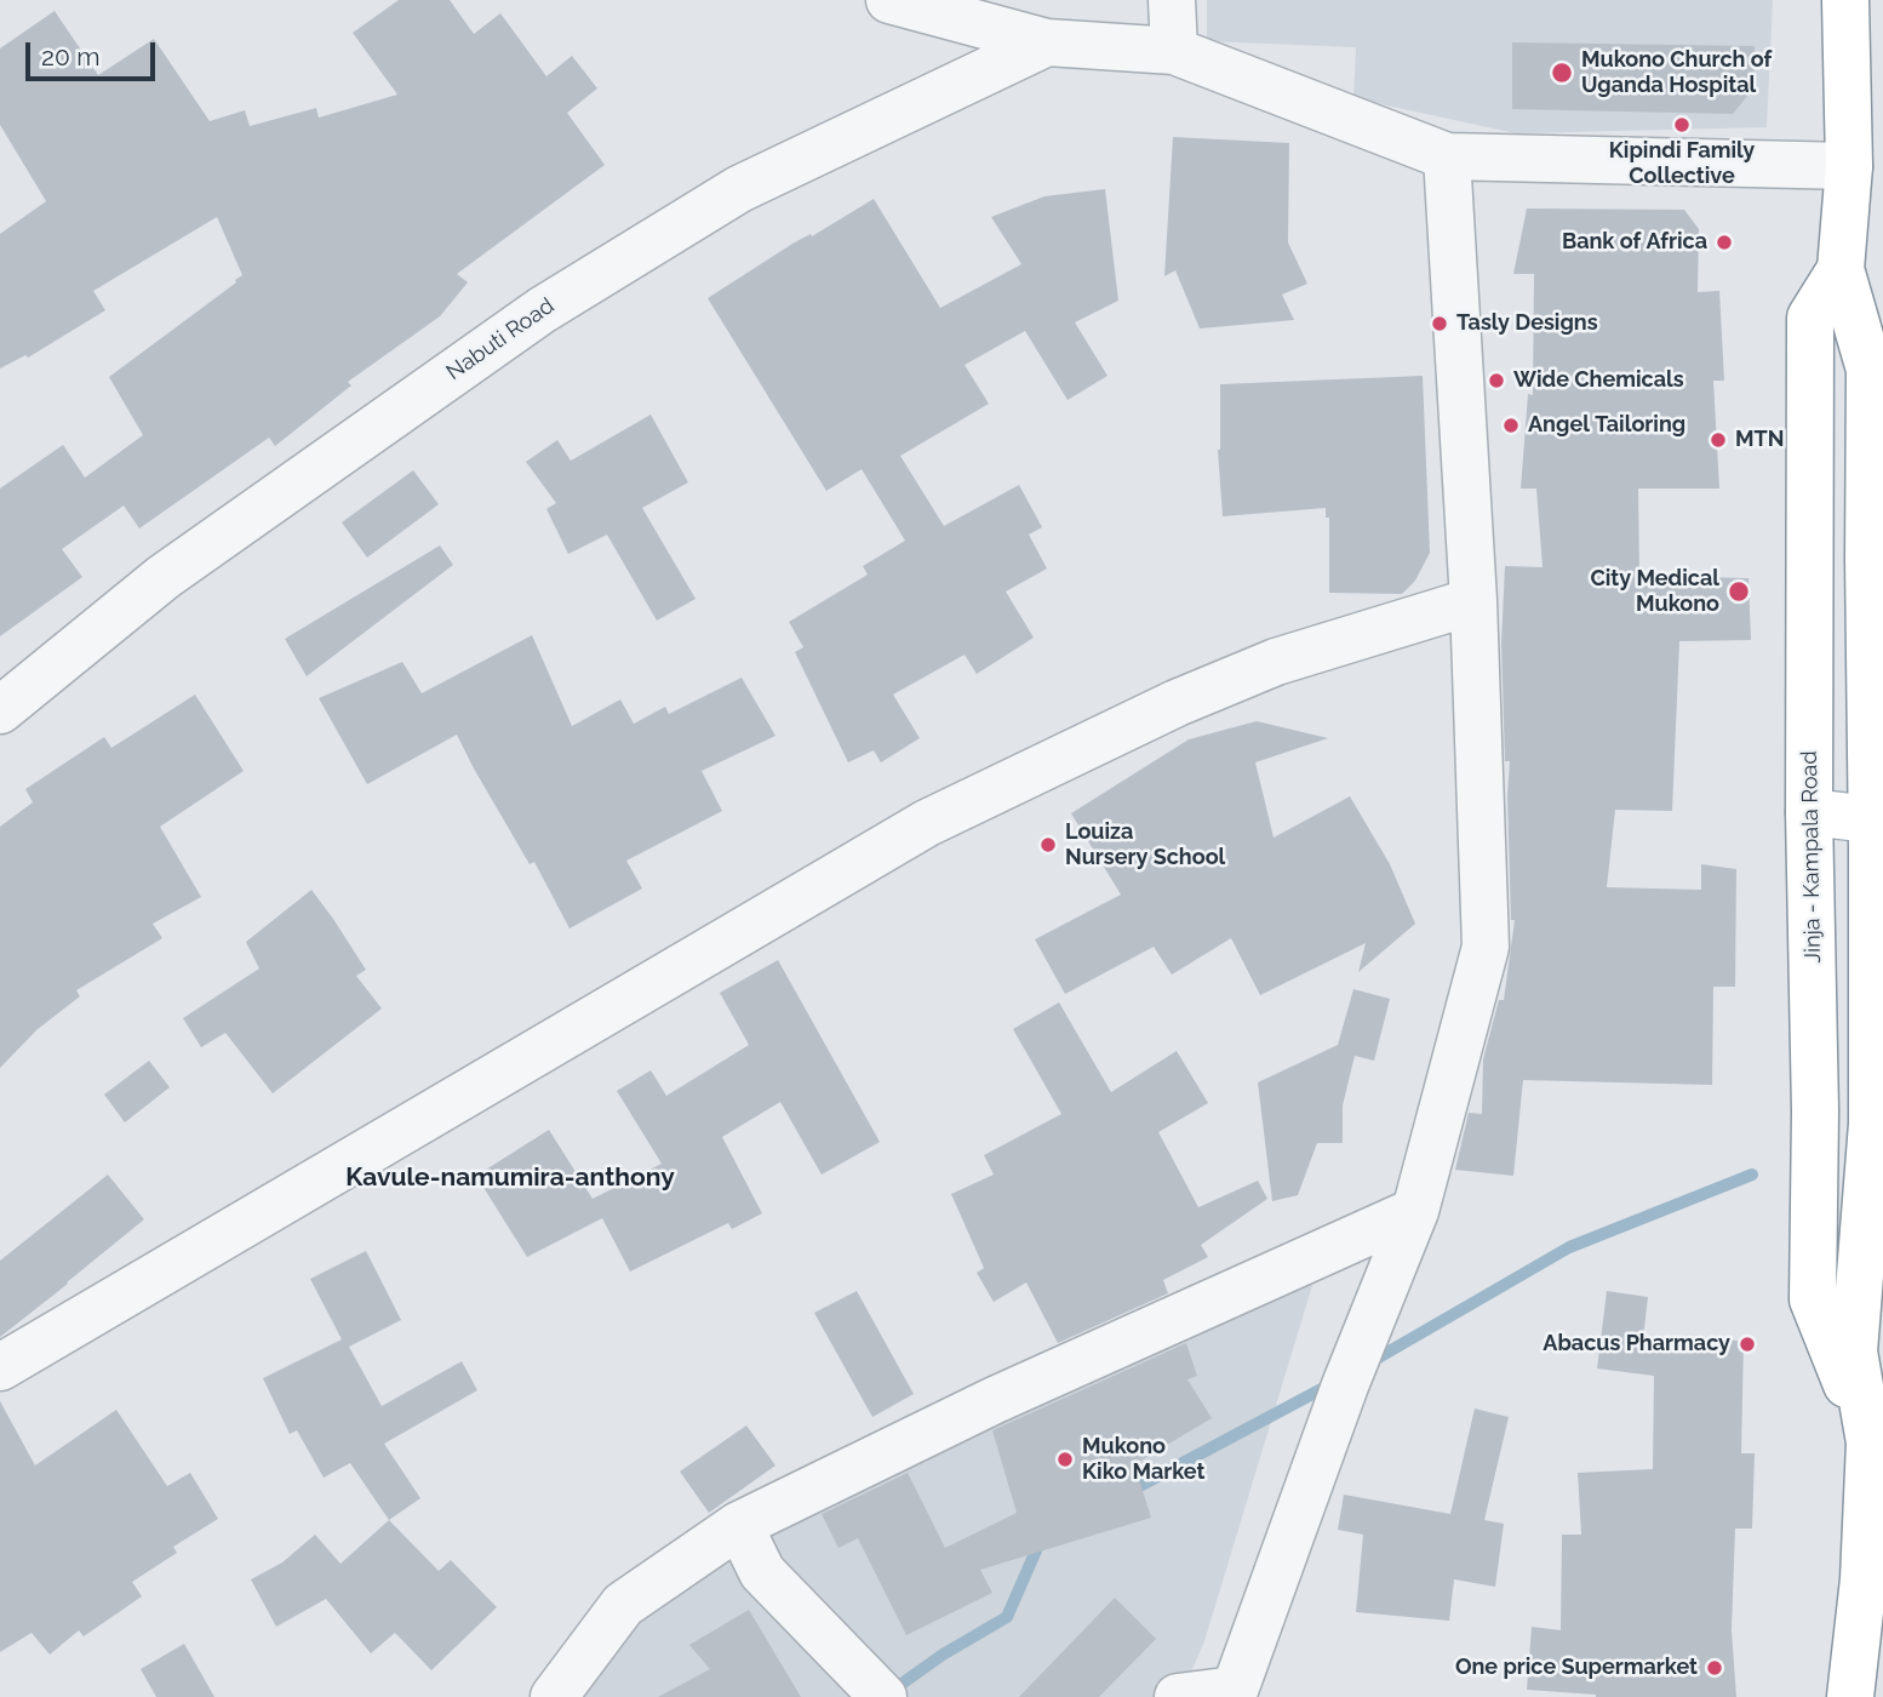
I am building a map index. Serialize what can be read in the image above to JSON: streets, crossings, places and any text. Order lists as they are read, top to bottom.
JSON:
{
  "streets": {
    "main road": ["Jinja - Kampala Road"],
    "street": ["Nabuti Road"]
  },
  "districts": ["Kavule-namumira-anthony"],
  "places": [
    "Mukono Church of Uganda Hospital",
    "Kipindi Family Collective",
    "Bank of Africa",
    "Tasly Designs",
    "Wide Chemicals",
    "Angel Tailoring",
    "MTN",
    "City Medical Mukono",
    "Louiza Nursery School",
    "Abacus Pharmacy",
    "Mukono Kiko Market",
    "One price Supermarket"
  ],
  "scale_bar": "20 m"
}
